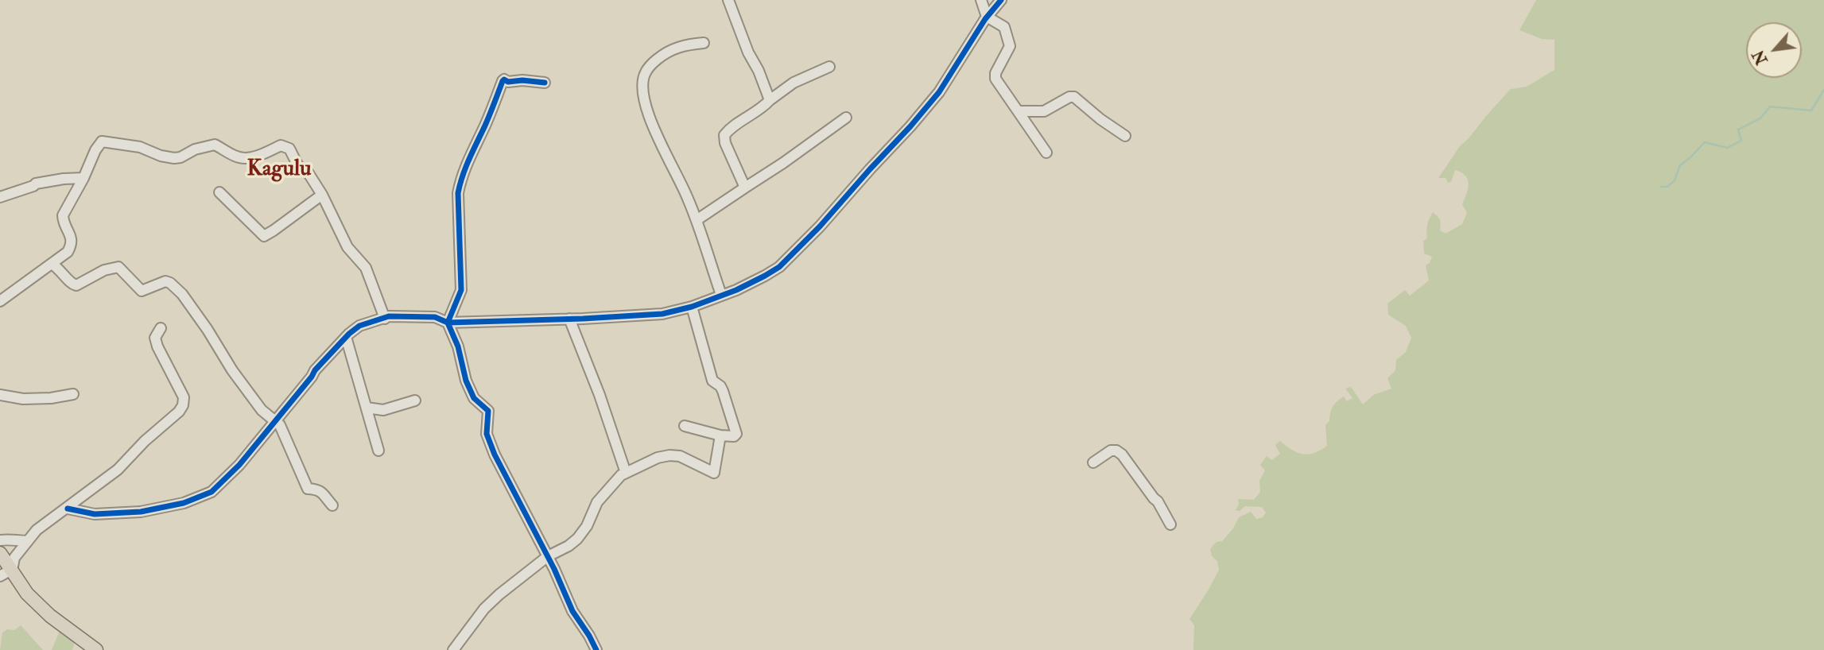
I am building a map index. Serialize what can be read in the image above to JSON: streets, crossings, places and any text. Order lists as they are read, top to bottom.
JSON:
{
  "districts": ["Kagulu"],
  "north": "bottom left"
}
